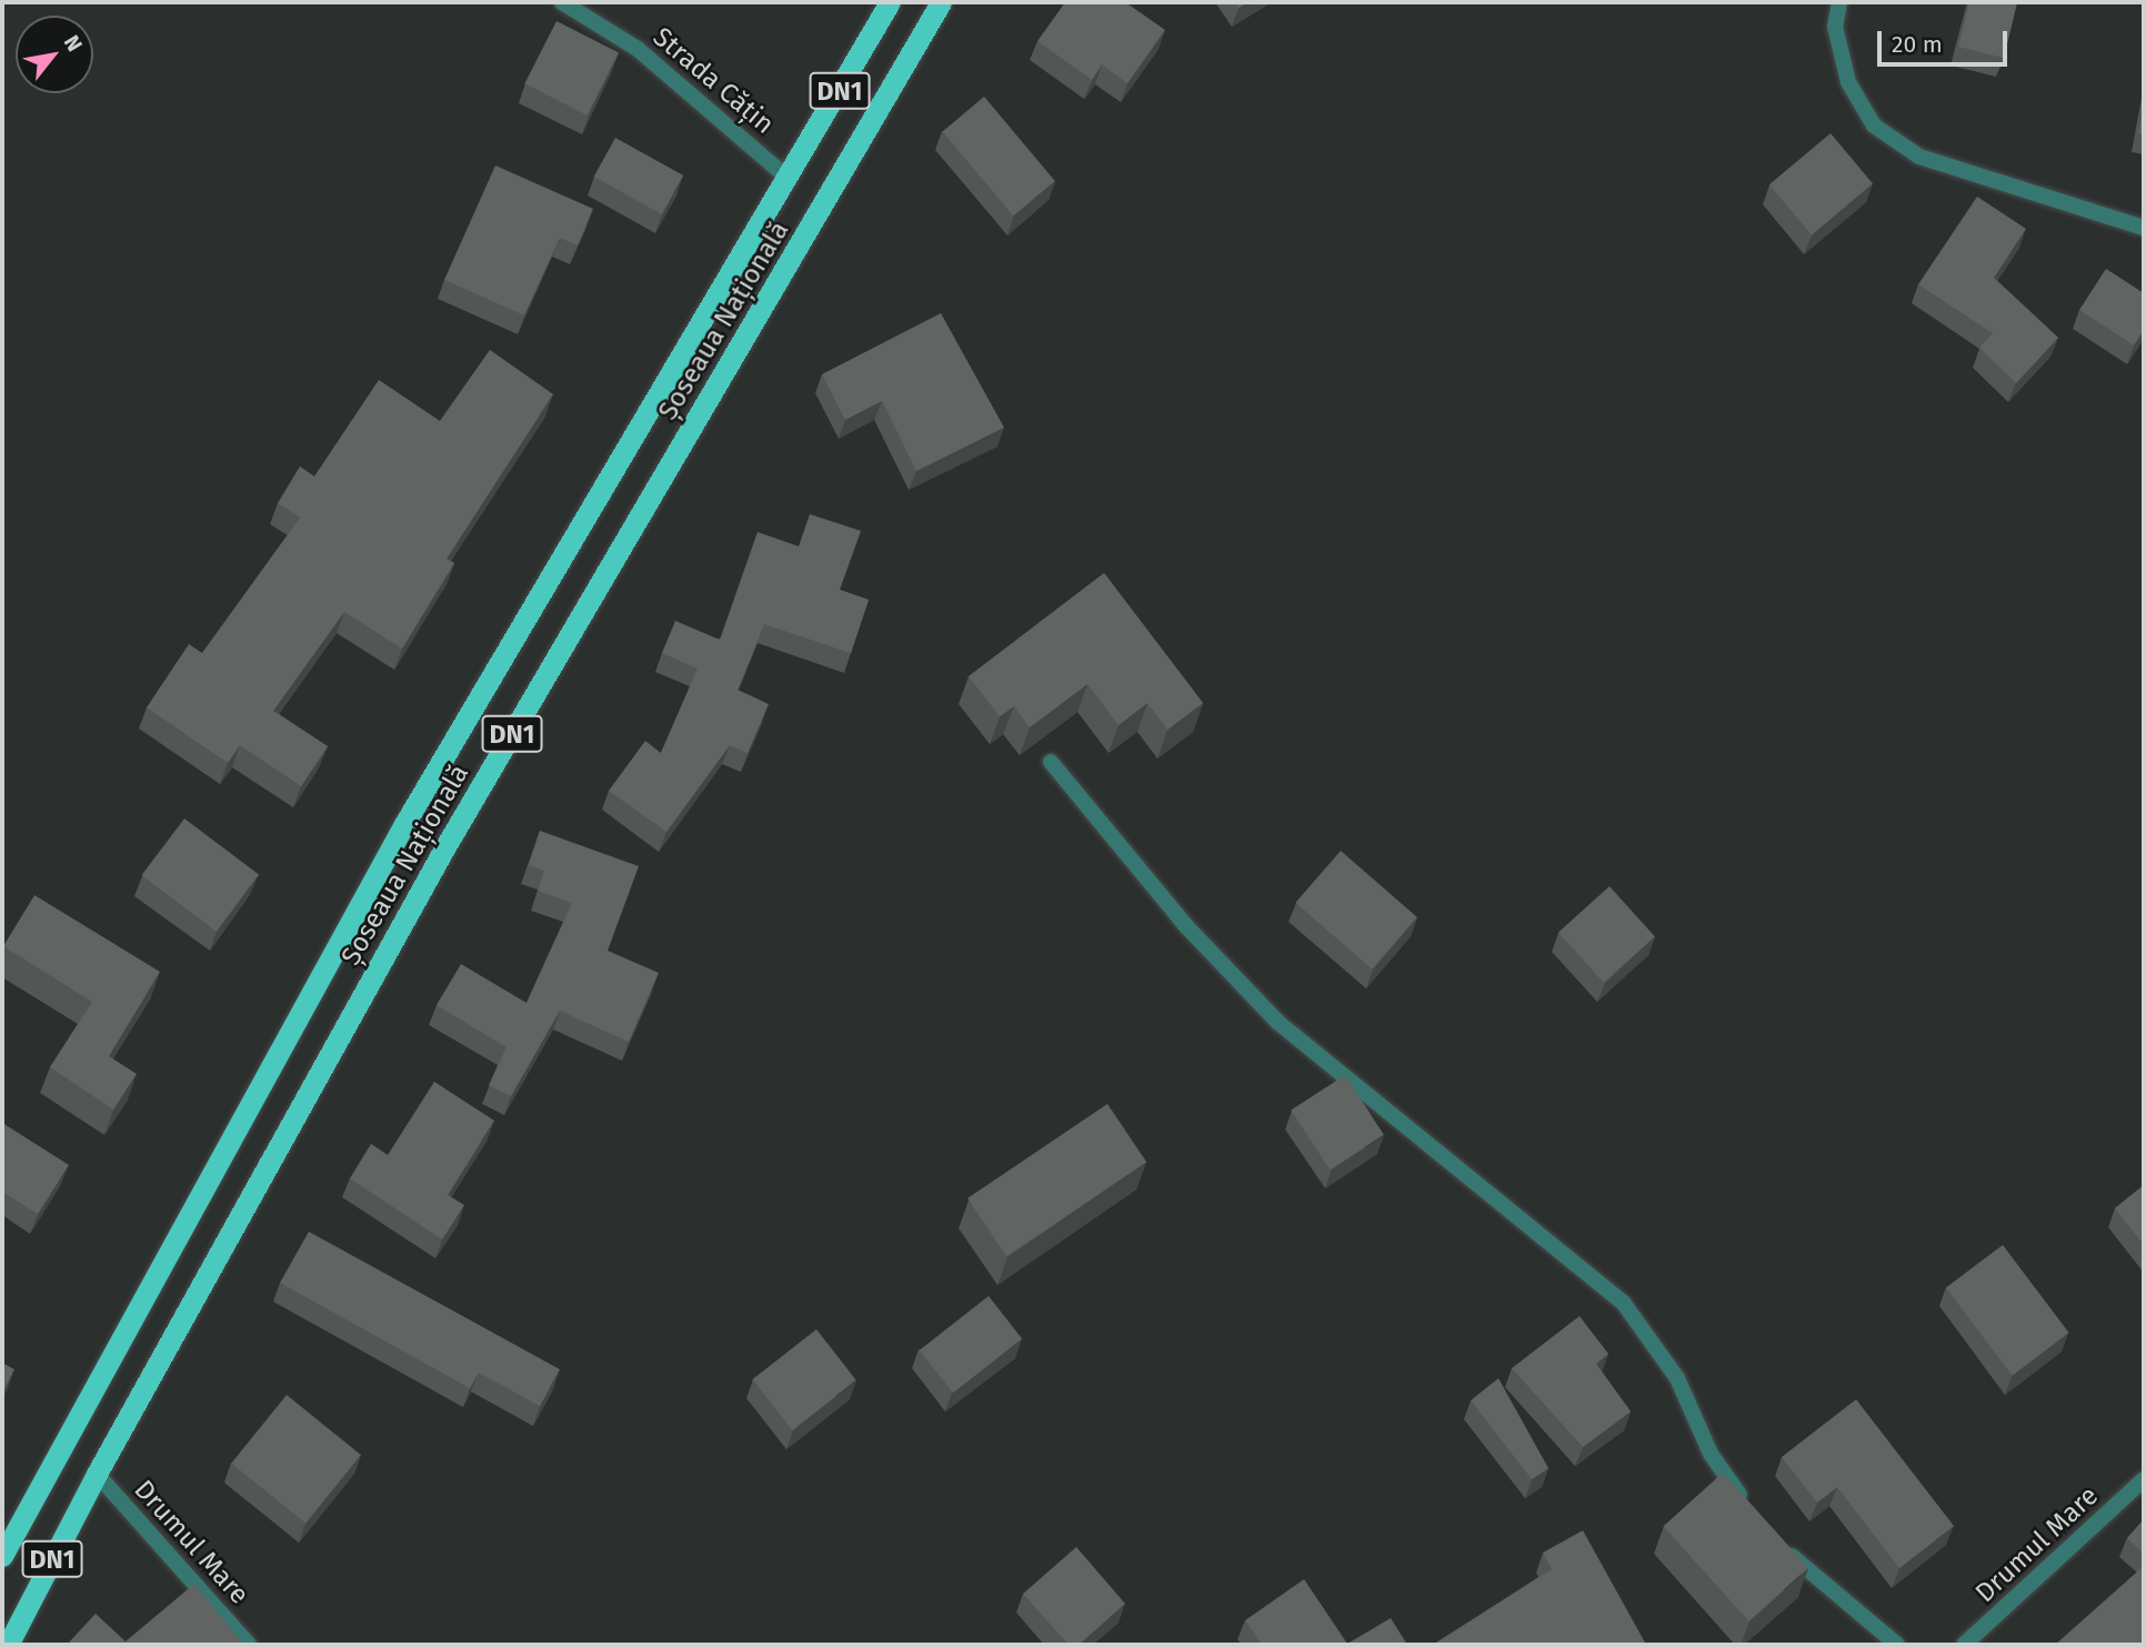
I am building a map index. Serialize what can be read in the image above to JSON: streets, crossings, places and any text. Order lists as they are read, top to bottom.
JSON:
{
  "streets": {
    "highway": ["DN1", "Șoseaua Națională"],
    "street": ["Strada Cățin", "Drumul Mare"]
  },
  "crossings": [
    ["Strada Cățin", "Șoseaua Națională"],
    ["Șoseaua Națională", "Drumul Mare"]
  ],
  "scale_bar": "20 m",
  "north": "top right"
}
